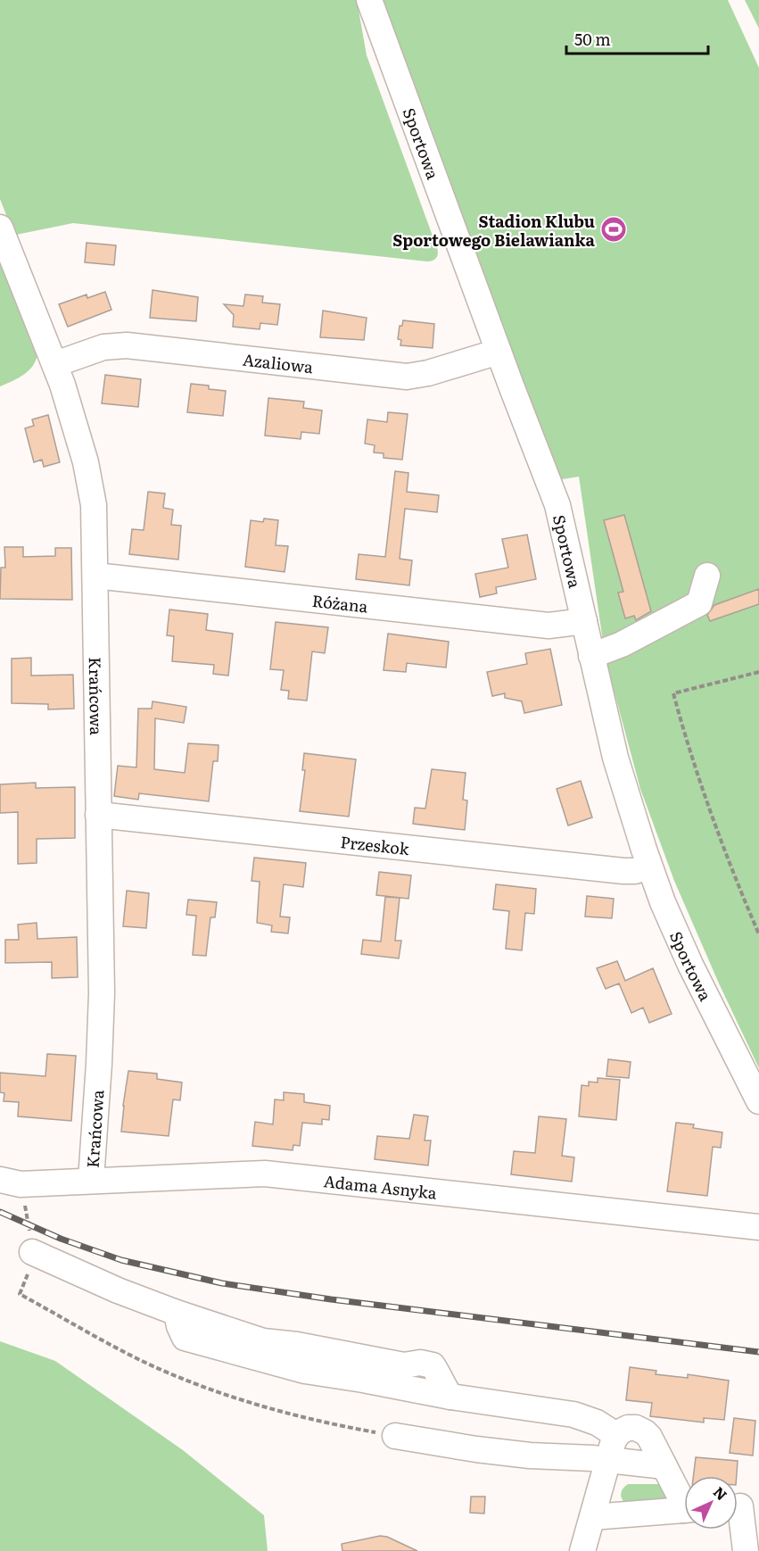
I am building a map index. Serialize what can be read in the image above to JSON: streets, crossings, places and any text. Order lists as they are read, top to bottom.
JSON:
{
  "streets": {
    "street": [
      "Sportowa",
      "Azaliowa",
      "Różana",
      "Krańcowa",
      "Przeskok",
      "Adama Asnyka"
    ]
  },
  "crossings": [
    ["Sportowa", "Azaliowa"],
    ["Sportowa", "Różana"],
    ["Sportowa", "Przeskok"],
    ["Azaliowa", "Krańcowa"],
    ["Różana", "Krańcowa"],
    ["Krańcowa", "Przeskok"],
    ["Krańcowa", "Adama Asnyka"]
  ],
  "places": {
    "sports": ["Stadion Klubu Sportowego Bielawianka"]
  },
  "scale_bar": "50 m",
  "north": "top right"
}
